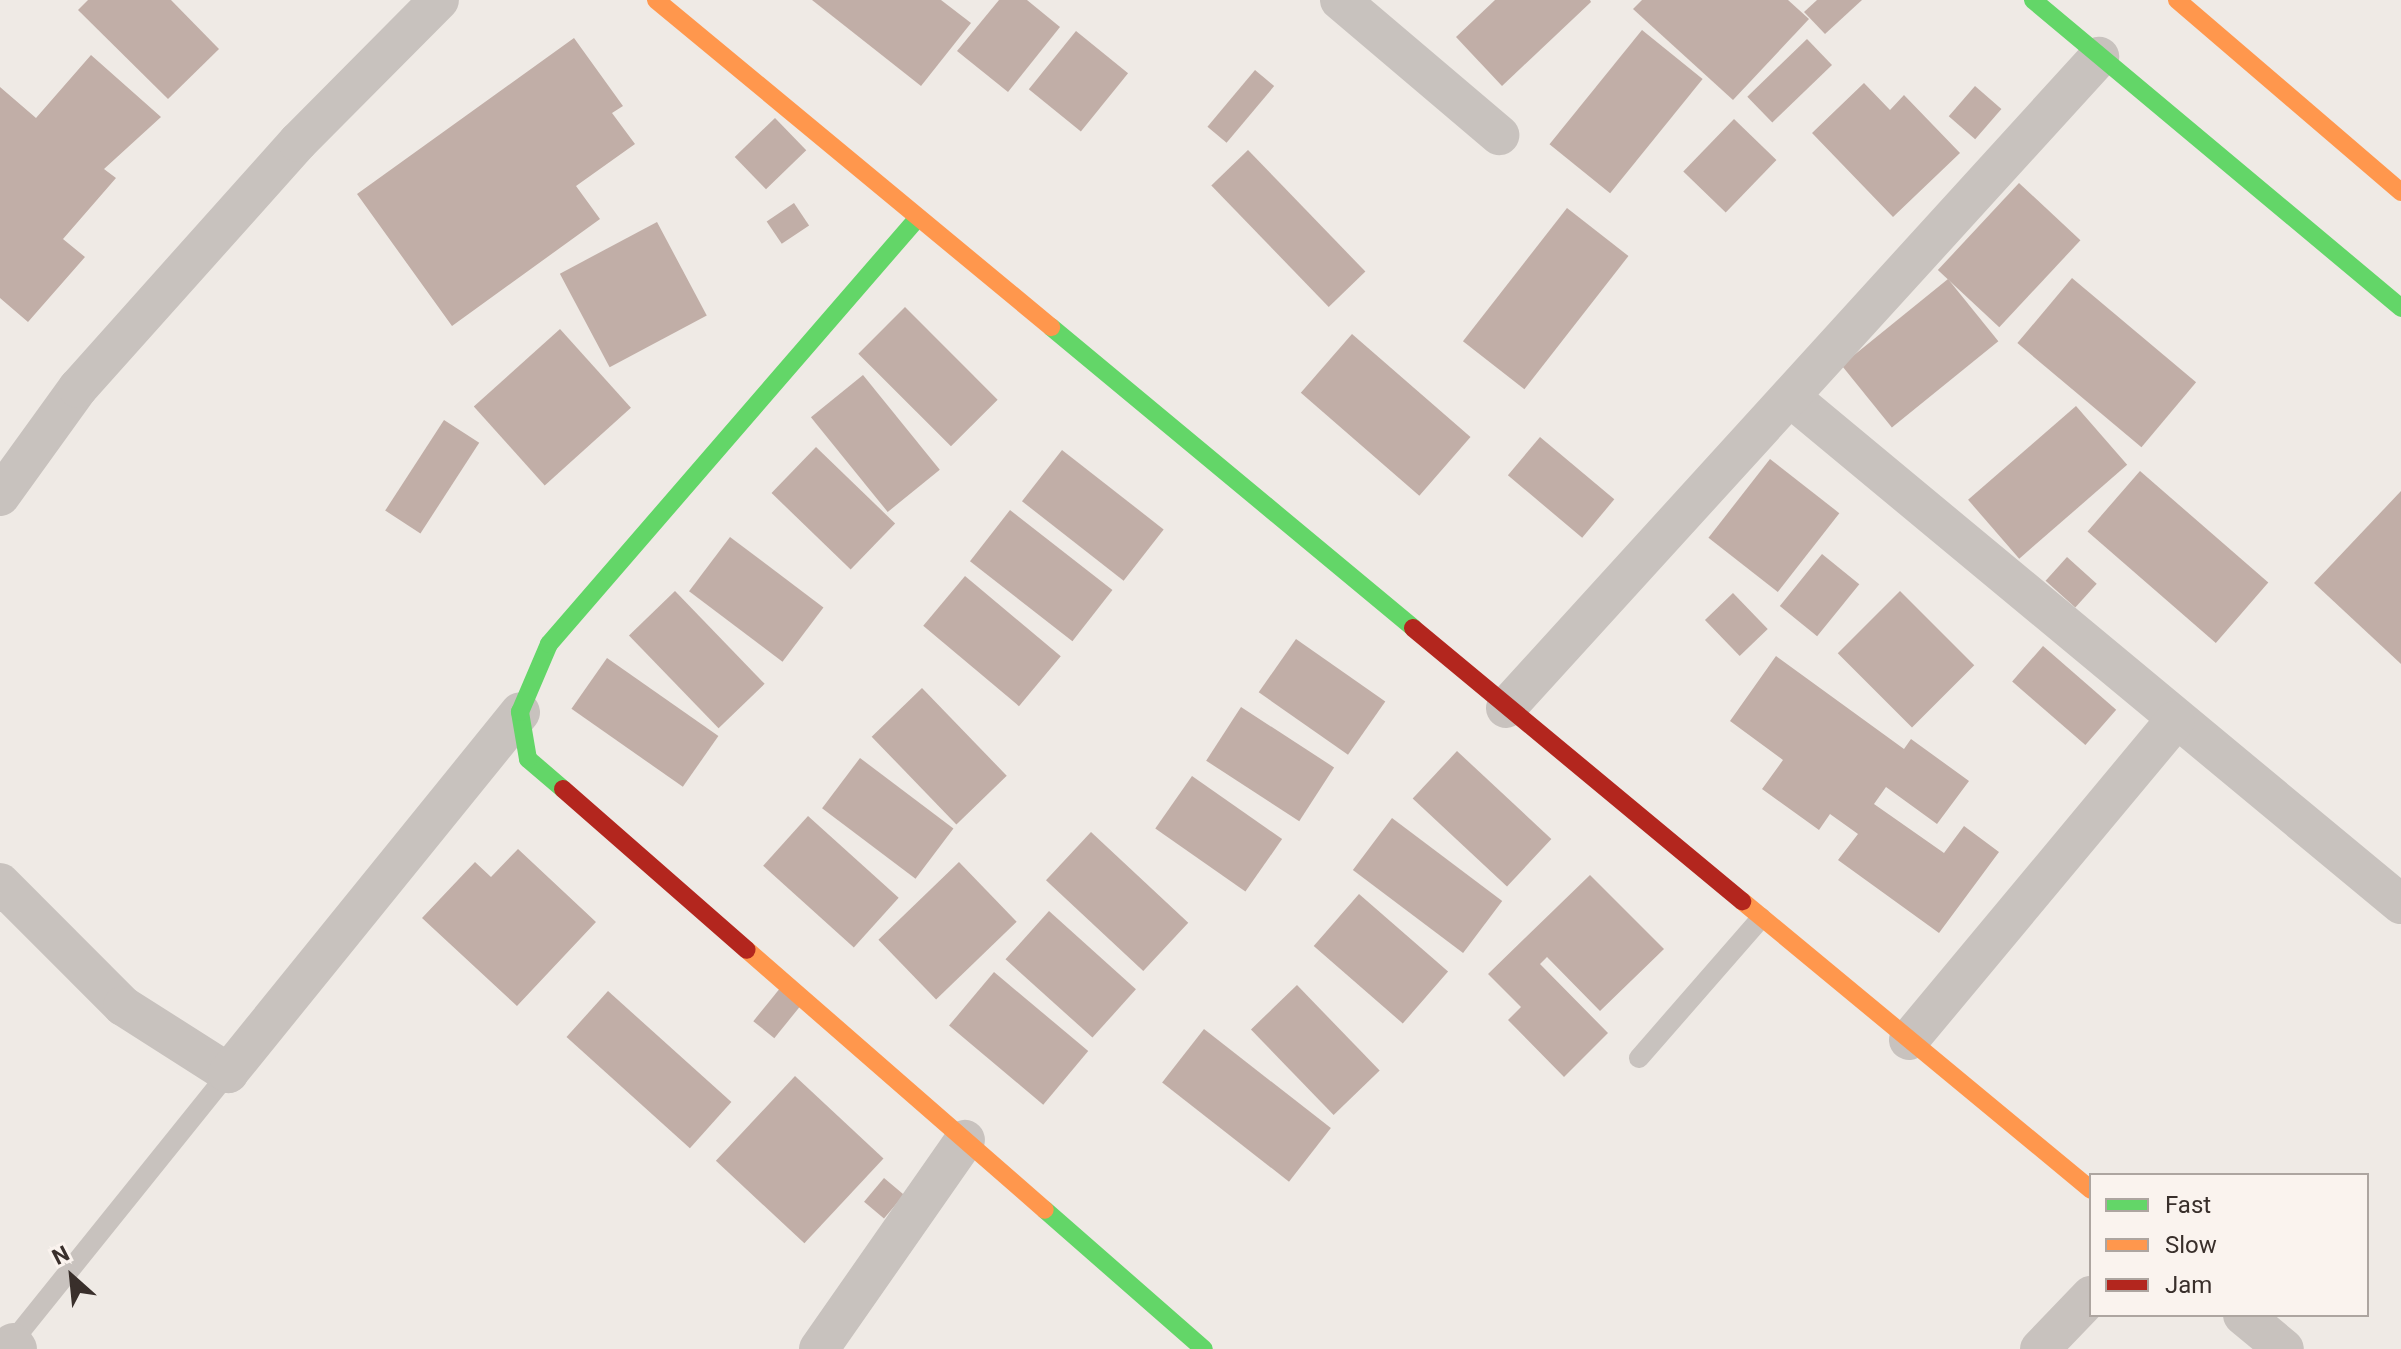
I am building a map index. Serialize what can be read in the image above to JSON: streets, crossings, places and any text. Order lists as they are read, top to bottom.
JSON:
{
  "legend": ["Fast", "Slow", "Jam"],
  "north": "top left"
}
